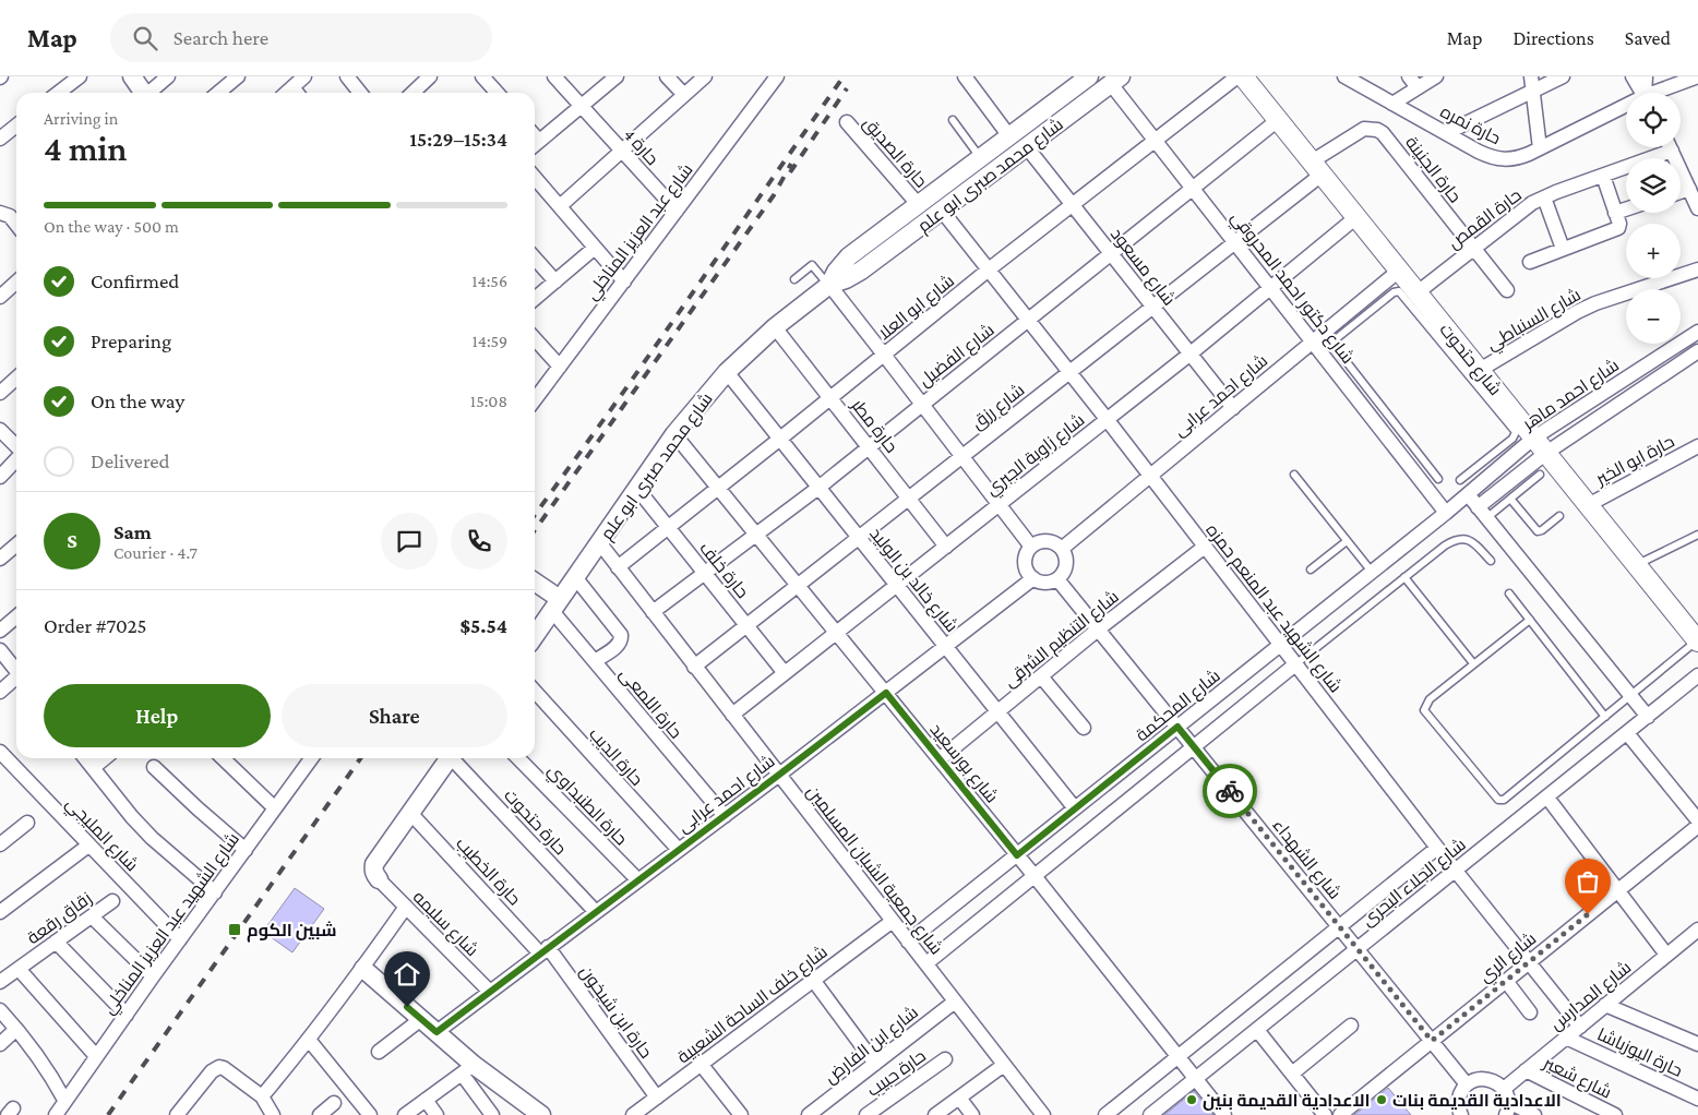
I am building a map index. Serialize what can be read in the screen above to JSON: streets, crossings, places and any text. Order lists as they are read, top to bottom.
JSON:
{
  "streets": {
    "main road": ["شارع حتحوت"],
    "street": [
      "حارة نمره",
      "حارة 4",
      "حارة الصديق",
      "حارة الجنينة",
      "شارع محمد صبرى ابو علم",
      "حارة القمص",
      "شارع عبد العزيز المناخلي",
      "شارع مسعود",
      "شارع دكتور احمد المحروقي",
      "شارع ابو العلا",
      "شارع السنباطي",
      "شارع الفضيل",
      "شارع احمد ماهر",
      "شارع احمد عرابى",
      "شارع رزق",
      "حارة مطر",
      "شارع زاوية الجبري",
      "حارة ابو الخير",
      "حارة خلف",
      "شارع خالد بن الوليد",
      "شارع الشهيد عبد المنعم حمزه",
      "شارع التنظيم الشرقى",
      "حارة اللمعى",
      "شارع المحكمة",
      "حارة الديب",
      "شارع بورسعيد",
      "حارة الطنبداوي",
      "حارة حتحوت",
      "شارع المليجي",
      "شارع الشهداء",
      "شارع جمعية الشبان المسلمين",
      "حارة الخطيب",
      "شارع الجلاء البحرى",
      "زقاق رقعة",
      "شارع الشهيد عبد العزيز المناخلي",
      "شارع سليمه",
      "شارع الري",
      "شارع المدارس",
      "شارع خلف الساحة الشعبية",
      "حارة ابن شيخون",
      "شارع ابن الفارض",
      "حارة اليوزباشا",
      "حارة حبيب",
      "شارع شعير"
    ]
  },
  "crossings": [
    ["حارة 4", "شارع عبد العزيز المناخلي"],
    ["حارة الصديق", "شارع محمد صبرى ابو علم"],
    ["حارة الجنينة", "حارة القمص"],
    ["حارة الجنينة", "شارع حتحوت"],
    ["حارة الجنينة", "شارع رزق"],
    ["شارع محمد صبرى ابو علم", "شارع مسعود"],
    ["شارع محمد صبرى ابو علم", "شارع دكتور احمد المحروقي"],
    ["شارع محمد صبرى ابو علم", "حارة مطر"],
    ["شارع محمد صبرى ابو علم", "حارة خلف"],
    ["شارع محمد صبرى ابو علم", "شارع خالد بن الوليد"],
    ["شارع محمد صبرى ابو علم", "شارع الشهيد عبد المنعم حمزه"],
    ["شارع محمد صبرى ابو علم", "حارة اللمعى"],
    ["شارع محمد صبرى ابو علم", "شارع بورسعيد"],
    ["شارع محمد صبرى ابو علم", "شارع جمعية الشبان المسلمين"],
    ["حارة القمص", "شارع حتحوت"],
    ["حارة القمص", "شارع احمد عرابى"],
    ["شارع مسعود", "شارع ابو العلا"],
    ["شارع مسعود", "شارع الفضيل"],
    ["شارع مسعود", "شارع احمد عرابى"],
    ["شارع مسعود", "شارع رزق"],
    ["شارع مسعود", "شارع زاوية الجبري"],
    ["شارع دكتور احمد المحروقي", "شارع ابو العلا"],
    ["شارع دكتور احمد المحروقي", "شارع الفضيل"],
    ["شارع دكتور احمد المحروقي", "شارع احمد عرابى"],
    ["شارع دكتور احمد المحروقي", "شارع رزق"],
    ["شارع دكتور احمد المحروقي", "شارع زاوية الجبري"],
    ["شارع دكتور احمد المحروقي", "شارع المحكمة"],
    ["شارع ابو العلا", "شارع حتحوت"],
    ["شارع ابو العلا", "حارة مطر"],
    ["شارع ابو العلا", "حارة خلف"],
    ["شارع ابو العلا", "شارع خالد بن الوليد"],
    ["شارع ابو العلا", "شارع الشهيد عبد المنعم حمزه"],
    ["شارع ابو العلا", "شارع بورسعيد"],
    ["شارع ابو العلا", "شارع جمعية الشبان المسلمين"],
    ["شارع السنباطي", "شارع حتحوت"],
    ["شارع الفضيل", "شارع حتحوت"],
    ["شارع الفضيل", "حارة مطر"],
    ["شارع الفضيل", "حارة خلف"],
    ["شارع الفضيل", "شارع خالد بن الوليد"],
    ["شارع الفضيل", "شارع الشهيد عبد المنعم حمزه"],
    ["شارع الفضيل", "شارع بورسعيد"],
    ["شارع الفضيل", "شارع جمعية الشبان المسلمين"],
    ["شارع حتحوت", "شارع احمد ماهر"],
    ["شارع حتحوت", "شارع احمد عرابى"],
    ["شارع حتحوت", "شارع رزق"],
    ["شارع حتحوت", "شارع زاوية الجبري"],
    ["شارع حتحوت", "حارة ابو الخير"],
    ["شارع احمد ماهر", "شارع المحكمة"],
    ["شارع احمد عرابى", "شارع خالد بن الوليد"],
    ["شارع احمد عرابى", "شارع الشهيد عبد المنعم حمزه"],
    ["شارع احمد عرابى", "حارة اللمعى"],
    ["شارع احمد عرابى", "حارة الديب"],
    ["شارع احمد عرابى", "شارع بورسعيد"],
    ["شارع احمد عرابى", "حارة الطنبداوي"],
    ["شارع احمد عرابى", "حارة حتحوت"],
    ["شارع احمد عرابى", "شارع الشهداء"],
    ["شارع احمد عرابى", "شارع جمعية الشبان المسلمين"],
    ["شارع احمد عرابى", "حارة الخطيب"],
    ["شارع احمد عرابى", "شارع سليمه"],
    ["شارع احمد عرابى", "حارة ابن شيخون"],
    ["شارع رزق", "حارة مطر"],
    ["شارع رزق", "حارة خلف"],
    ["شارع رزق", "شارع خالد بن الوليد"],
    ["شارع رزق", "شارع الشهيد عبد المنعم حمزه"],
    ["شارع رزق", "شارع بورسعيد"],
    ["شارع رزق", "شارع جمعية الشبان المسلمين"],
    ["حارة مطر", "شارع زاوية الجبري"],
    ["شارع زاوية الجبري", "حارة خلف"],
    ["شارع زاوية الجبري", "شارع خالد بن الوليد"],
    ["شارع زاوية الجبري", "شارع الشهيد عبد المنعم حمزه"],
    ["شارع زاوية الجبري", "شارع بورسعيد"],
    ["شارع زاوية الجبري", "شارع جمعية الشبان المسلمين"],
    ["شارع خالد بن الوليد", "شارع التنظيم الشرقى"],
    ["شارع خالد بن الوليد", "شارع المحكمة"],
    ["شارع الشهيد عبد المنعم حمزه", "شارع التنظيم الشرقى"],
    ["شارع الشهيد عبد المنعم حمزه", "شارع المحكمة"],
    ["شارع الشهيد عبد المنعم حمزه", "شارع الجلاء البحرى"],
    ["شارع الشهيد عبد المنعم حمزه", "شارع الري"],
    ["شارع الشهيد عبد المنعم حمزه", "شارع المدارس"],
    ["شارع التنظيم الشرقى", "شارع بورسعيد"],
    ["شارع التنظيم الشرقى", "شارع الشهداء"],
    ["شارع المحكمة", "شارع بورسعيد"],
    ["شارع المحكمة", "شارع الشهداء"],
    ["شارع المحكمة", "شارع جمعية الشبان المسلمين"],
    ["شارع بورسعيد", "شارع الجلاء البحرى"],
    ["شارع المليجي", "شارع الشهيد عبد العزيز المناخلي"],
    ["شارع الشهداء", "شارع الجلاء البحرى"],
    ["شارع الشهداء", "شارع الري"],
    ["شارع جمعية الشبان المسلمين", "شارع خلف الساحة الشعبية"],
    ["شارع جمعية الشبان المسلمين", "شارع ابن الفارض"],
    ["حارة الخطيب", "حارة ابن شيخون"],
    ["شارع المدارس", "حارة اليوزباشا"],
    ["شارع المدارس", "شارع شعير"],
    ["شارع خلف الساحة الشعبية", "حارة ابن شيخون"]
  ],
  "places": {
    "transit": ["شبين الكوم"],
    "other": ["الاعدادية القديمة بنين", "الاعدادية القديمة بنات"]
  },
  "page": {
    "header": "Map",
    "search": "Search here",
    "nav": ["Map", "Directions", "Saved"],
    "map_buttons": ["+", "−"],
    "heading": ["4 min", "Arriving in", "15:29–15:34"],
    "panel": [
      "Sam",
      "Courier · 4.7",
      "Order #7025",
      "$5.54"
    ],
    "bar": "On the way · 500 m",
    "list": [
      ["Confirmed", "14:56"],
      ["Preparing", "14:59"],
      ["On the way", "15:08"],
      "Delivered"
    ],
    "round": "S",
    "buttons": ["Help", "Share"]
  }
}
